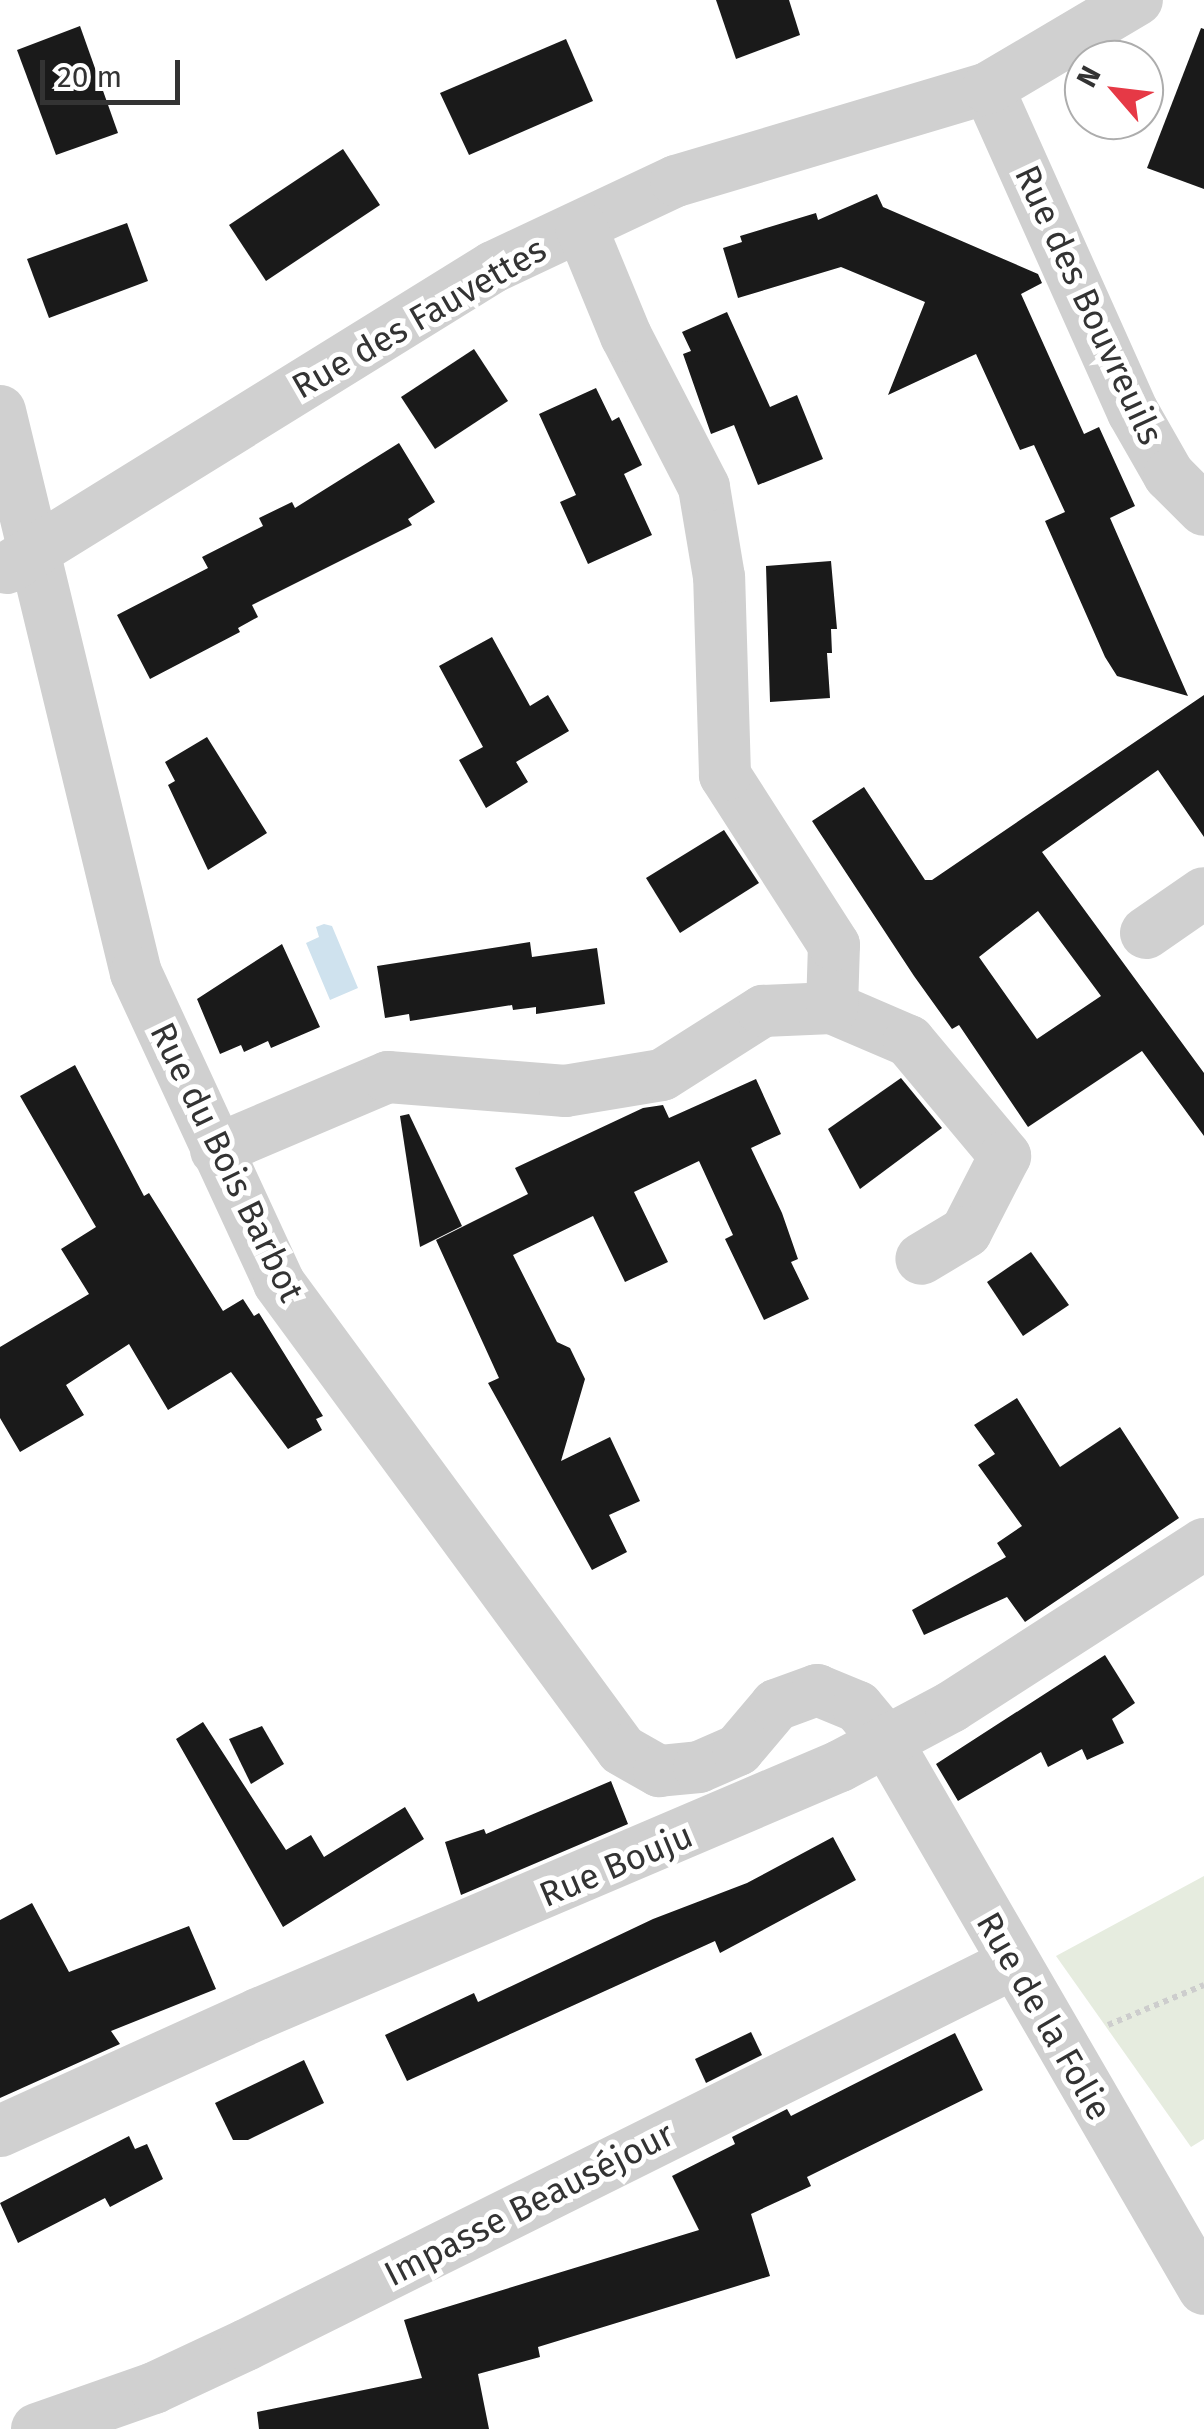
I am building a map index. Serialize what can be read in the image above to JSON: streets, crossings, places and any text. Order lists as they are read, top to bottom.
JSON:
{
  "streets": {
    "street": [
      "Rue des Bouvreuils",
      "Rue des Fauvettes",
      "Rue du Bois Barbot",
      "Rue Bouju",
      "Rue de la Folie",
      "Impasse Beauséjour"
    ]
  },
  "crossings": [
    ["Rue des Bouvreuils", "Rue des Fauvettes"],
    ["Rue des Fauvettes", "Rue du Bois Barbot"],
    ["Rue du Bois Barbot", "Rue Bouju"],
    ["Rue du Bois Barbot", "Rue de la Folie"],
    ["Rue Bouju", "Rue de la Folie"],
    ["Rue de la Folie", "Impasse Beauséjour"]
  ],
  "scale_bar": "20 m",
  "north": "top left"
}
